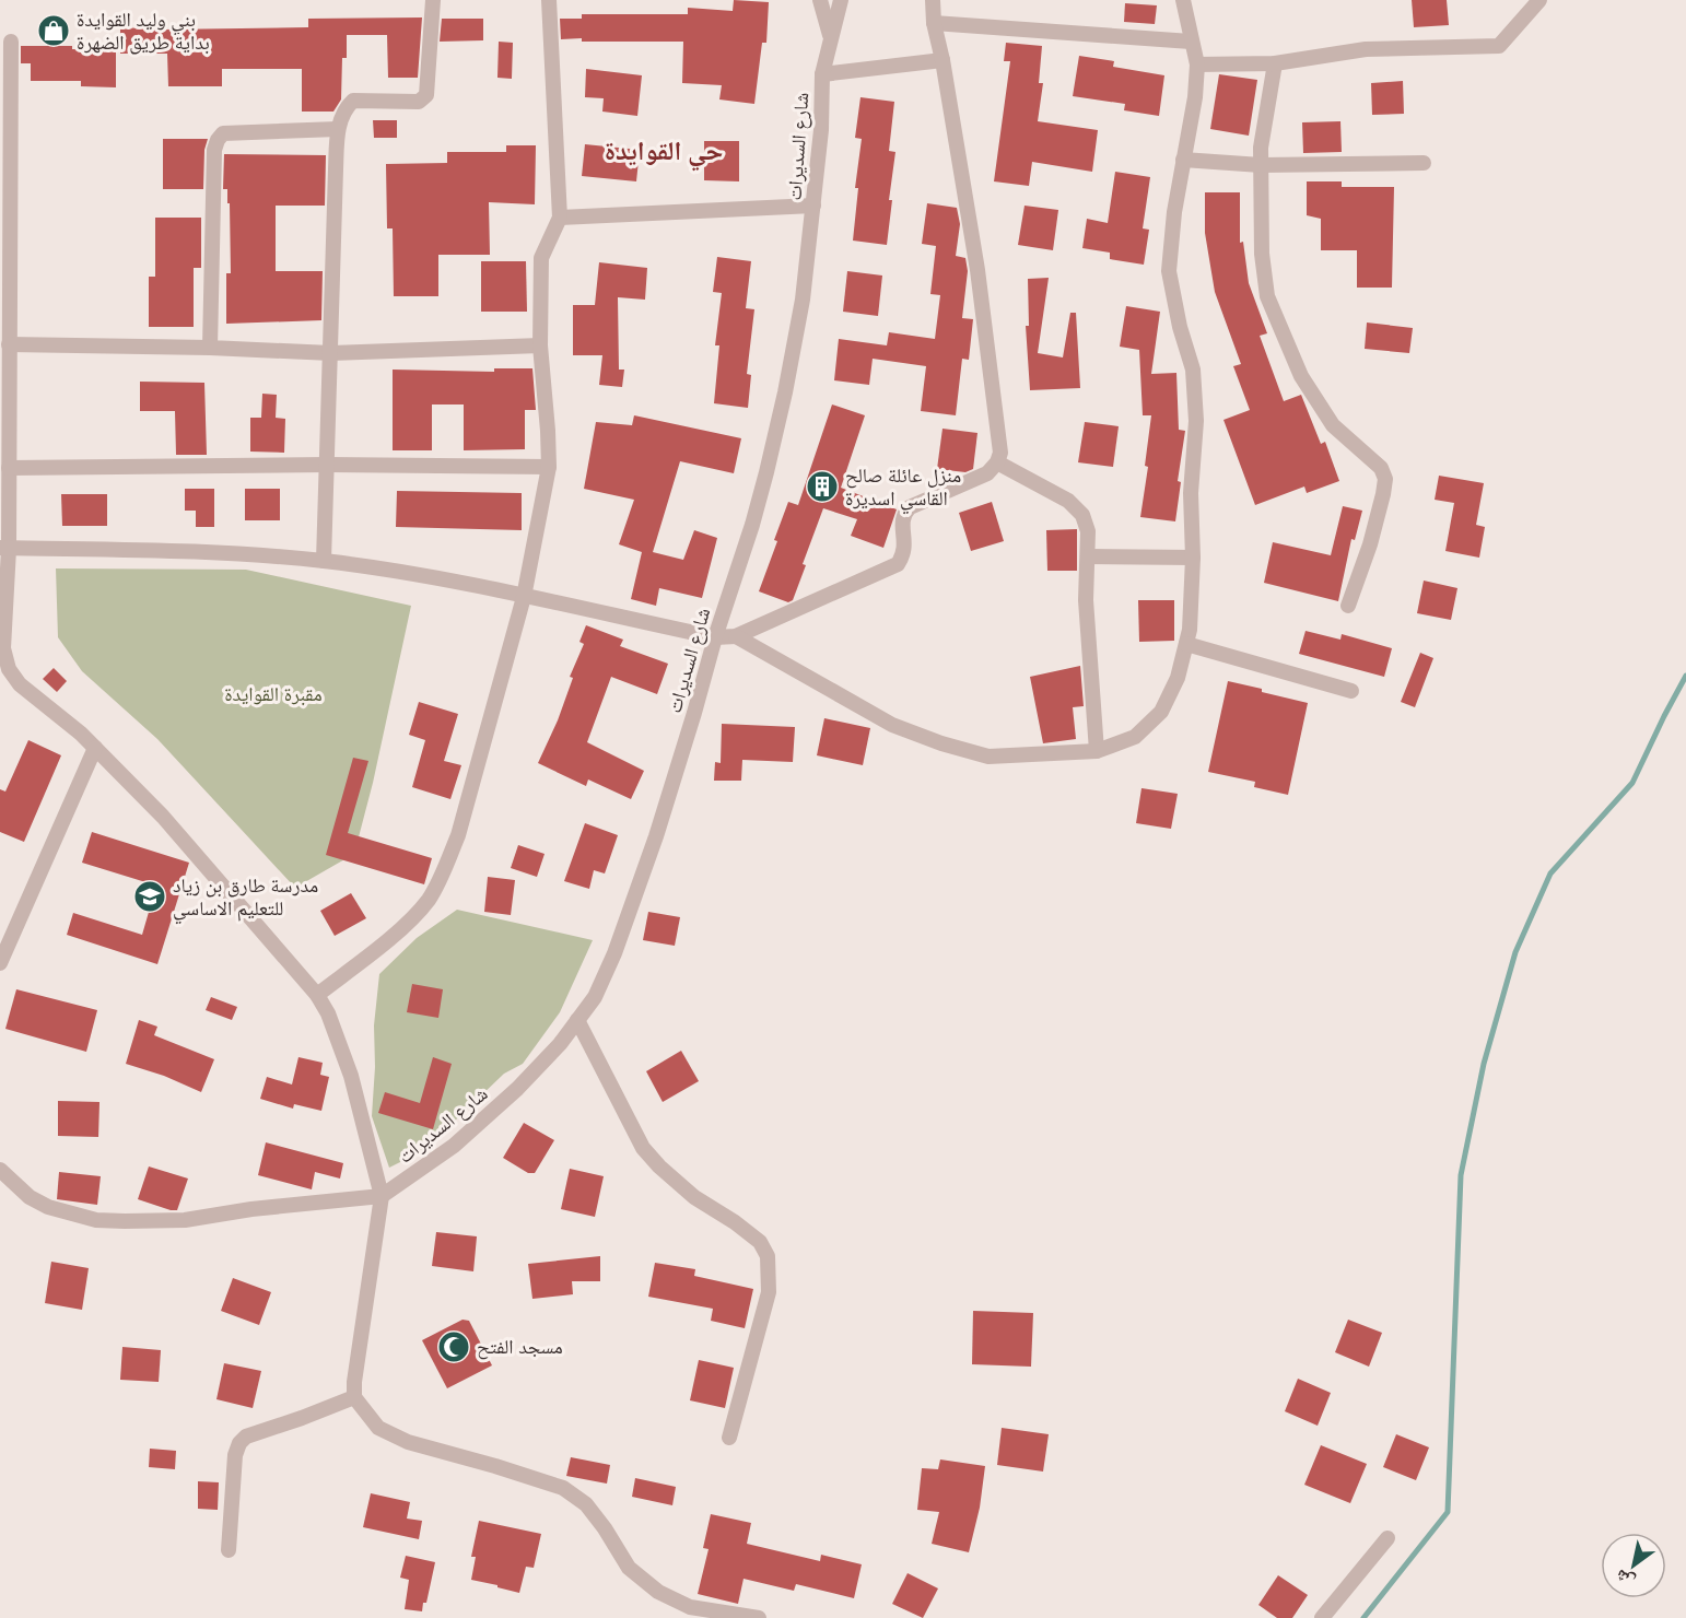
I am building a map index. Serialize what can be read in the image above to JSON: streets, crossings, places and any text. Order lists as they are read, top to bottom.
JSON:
{
  "streets": {
    "street": ["شارع السديرات"]
  },
  "districts": ["حي القوايدة"],
  "parks": ["مقبرة القوايدة"],
  "places": {
    "shop": ["بني وليد القوايدة بداية طريق الضهرة"],
    "building": ["منزل عائلة صالح القاسي اسديرة"],
    "school or university": ["مدرسة طارق بن زياد للتعليم الاساسي"],
    "mosque": ["مسجد الفتح"]
  },
  "north": "bottom left"
}
